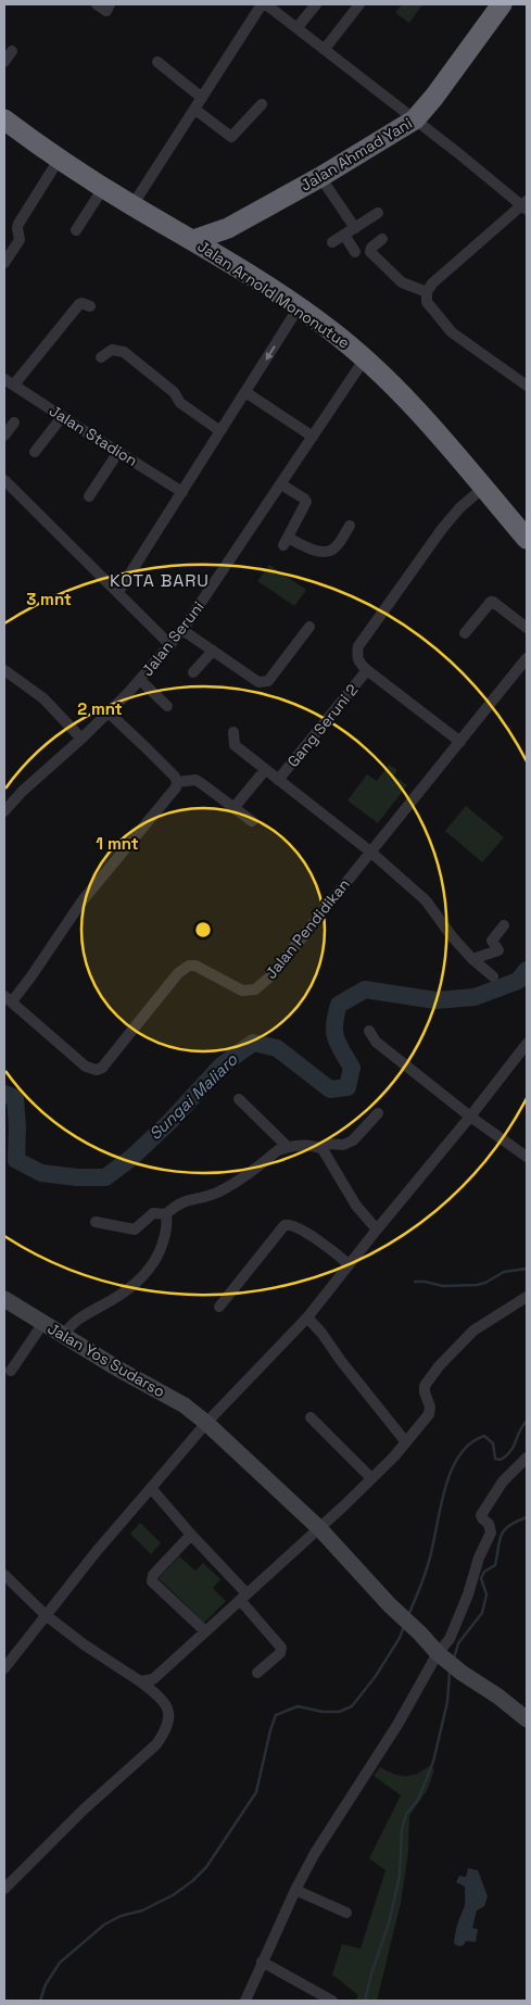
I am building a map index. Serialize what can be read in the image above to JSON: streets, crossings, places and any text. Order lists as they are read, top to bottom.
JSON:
{
  "streets": {
    "highway": ["Jalan Ahmad Yani", "Jalan Arnold Mononutue"],
    "street": [
      "Jalan Stadion",
      "Jalan Seruni",
      "Gang Seruni 2",
      "Jalan Pendidikan",
      "Jalan Yos Sudarso"
    ]
  },
  "crossings": [
    ["Jalan Ahmad Yani", "Jalan Arnold Mononutue"],
    ["Jalan Arnold Mononutue", "Jalan Seruni"]
  ],
  "districts": ["KOTA BARU"],
  "water": ["Sungai Maliaro"],
  "rings": ["3 mnt", "2 mnt", "1 mnt"]
}
